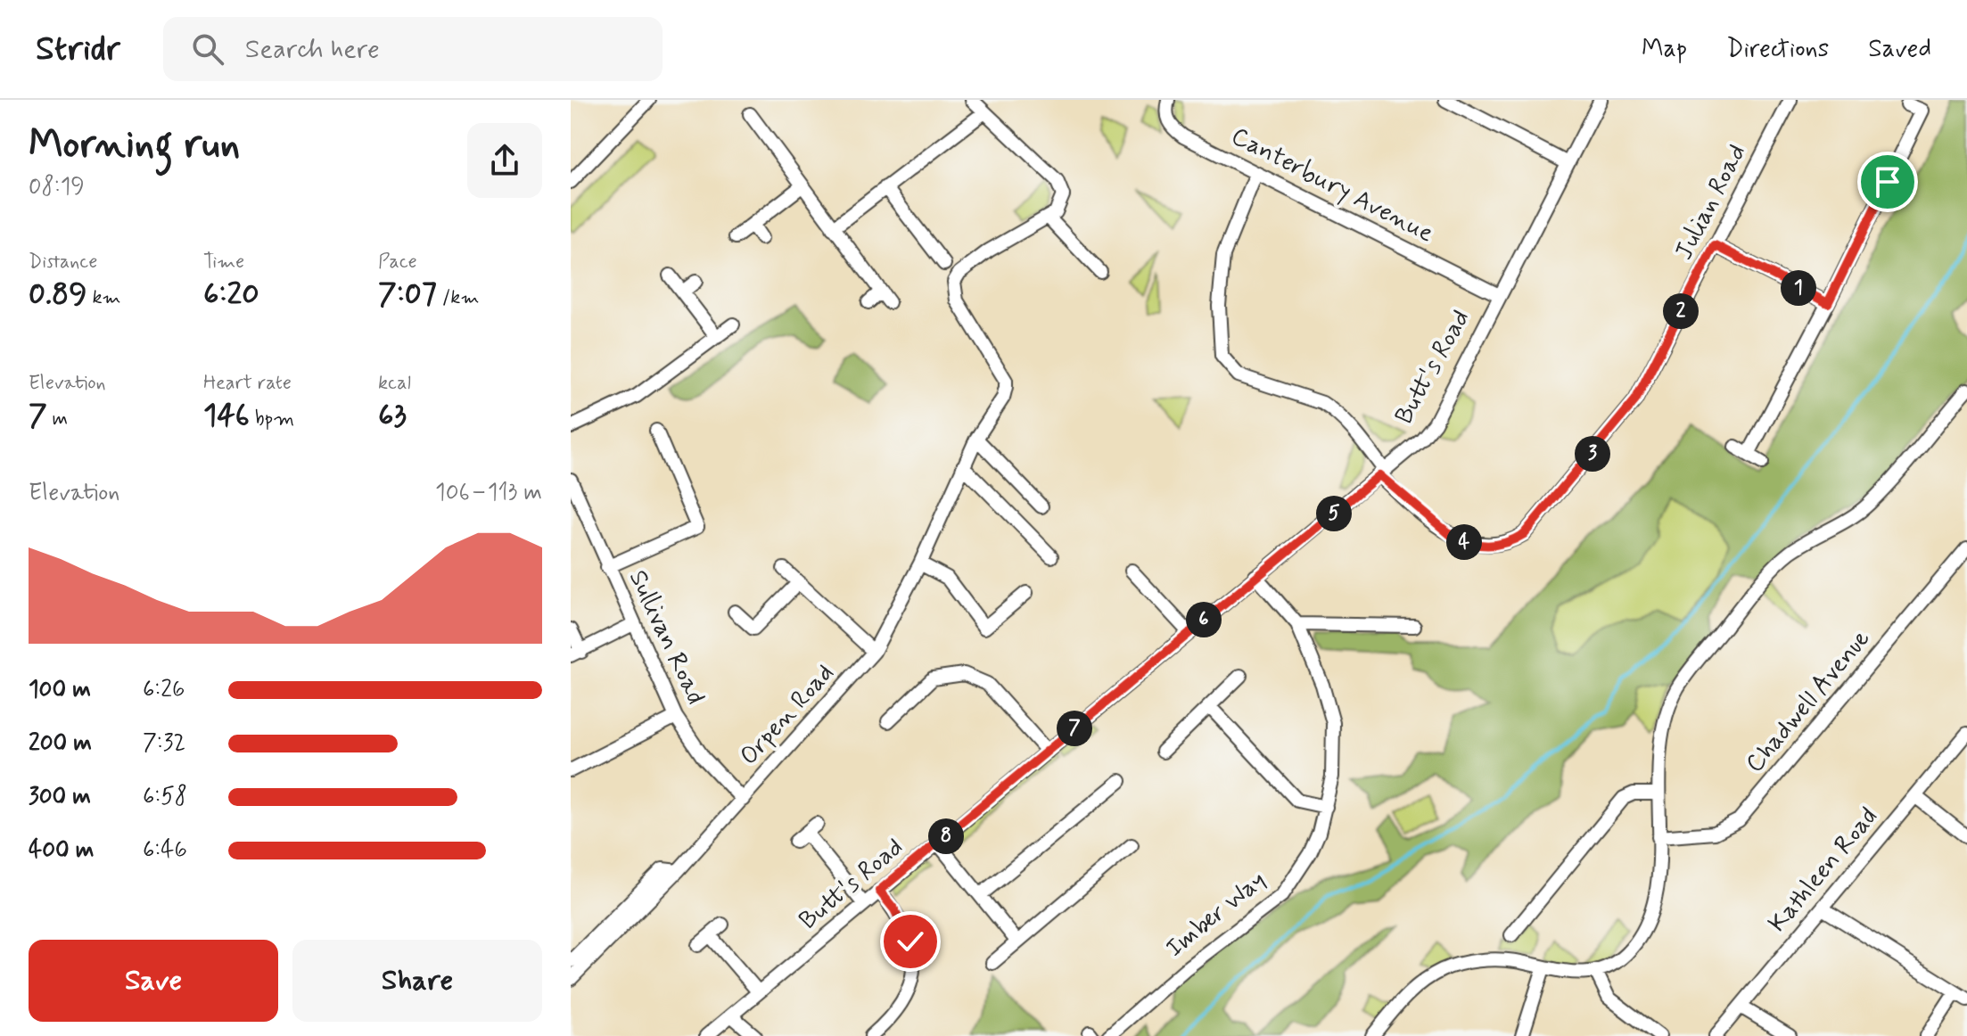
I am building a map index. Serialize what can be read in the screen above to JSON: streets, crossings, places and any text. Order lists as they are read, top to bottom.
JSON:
{
  "streets": {
    "street": [
      "Canterbury Avenue",
      "Julian Road",
      "Butt's Road",
      "Sullivan Road",
      "Chadwell Avenue",
      "Orpen Road",
      "Kathleen Road",
      "Imber Way"
    ]
  },
  "crossings": [
    ["Canterbury Avenue", "Julian Road"],
    ["Canterbury Avenue", "Butt's Road"],
    ["Julian Road", "Butt's Road"],
    ["Butt's Road", "Imber Way"],
    ["Sullivan Road", "Orpen Road"]
  ],
  "page": {
    "header": "Stridr",
    "search": "Search here",
    "nav": ["Map", "Directions", "Saved"],
    "heading": ["Morning run", "08:19"],
    "stats": [
      ["Distance", "0.89 km"],
      ["Time", "6:20"],
      ["Pace", "7:07 /km"],
      ["Elevation", "7 m"],
      ["Heart rate", "146 bpm"],
      ["kcal", "63"]
    ],
    "pins": [
      "1",
      "2",
      "3",
      "5",
      "4",
      "6",
      "7",
      "8"
    ],
    "chart": ["Elevation", "106–113 m"],
    "list": [
      {
        "name": "100 m",
        "note": "6:26"
      },
      {
        "name": "200 m",
        "note": "7:32"
      },
      {
        "name": "300 m",
        "note": "6:58"
      },
      {
        "name": "400 m",
        "note": "6:46"
      }
    ],
    "buttons": ["Save", "Share"]
  }
}
